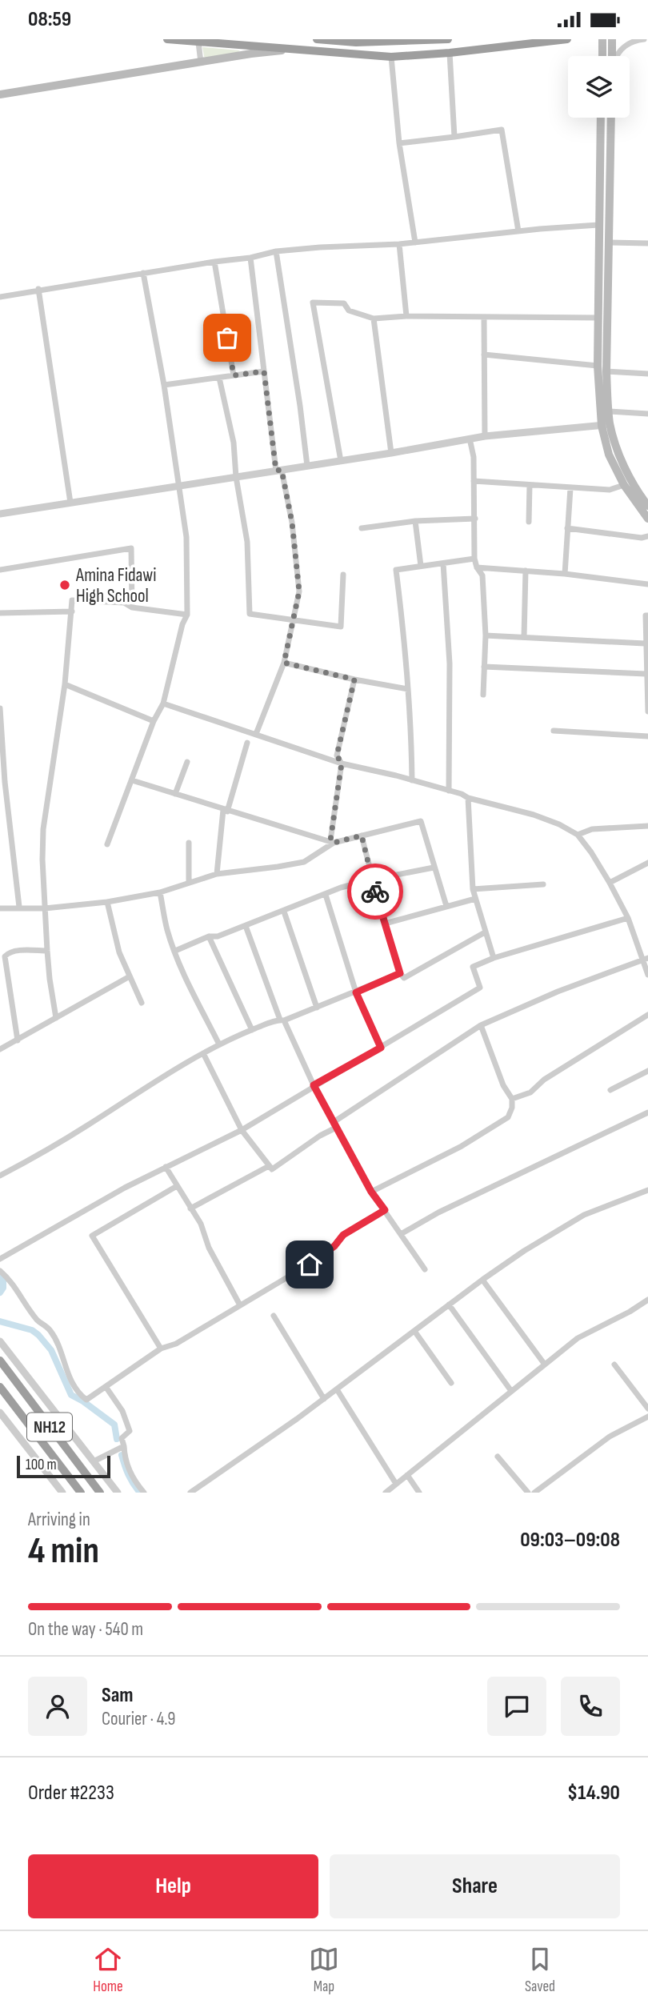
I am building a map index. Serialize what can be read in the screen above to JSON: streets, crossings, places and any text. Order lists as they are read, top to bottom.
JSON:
{
  "streets": {
    "highway": ["NH12"]
  },
  "places": ["Amina Fidawi High School"],
  "scale_bar": "100 m",
  "page": {
    "status": "08:59",
    "scale": "100 m",
    "heading": ["4 min", "Arriving in", "09:03–09:08"],
    "panel": [
      "Sam",
      "Courier · 4.9",
      "Order #2233",
      "$14.90"
    ],
    "bar": "On the way · 540 m",
    "buttons": ["Help", "Share"],
    "tabs": ["Home", "Map", "Saved"]
  }
}
